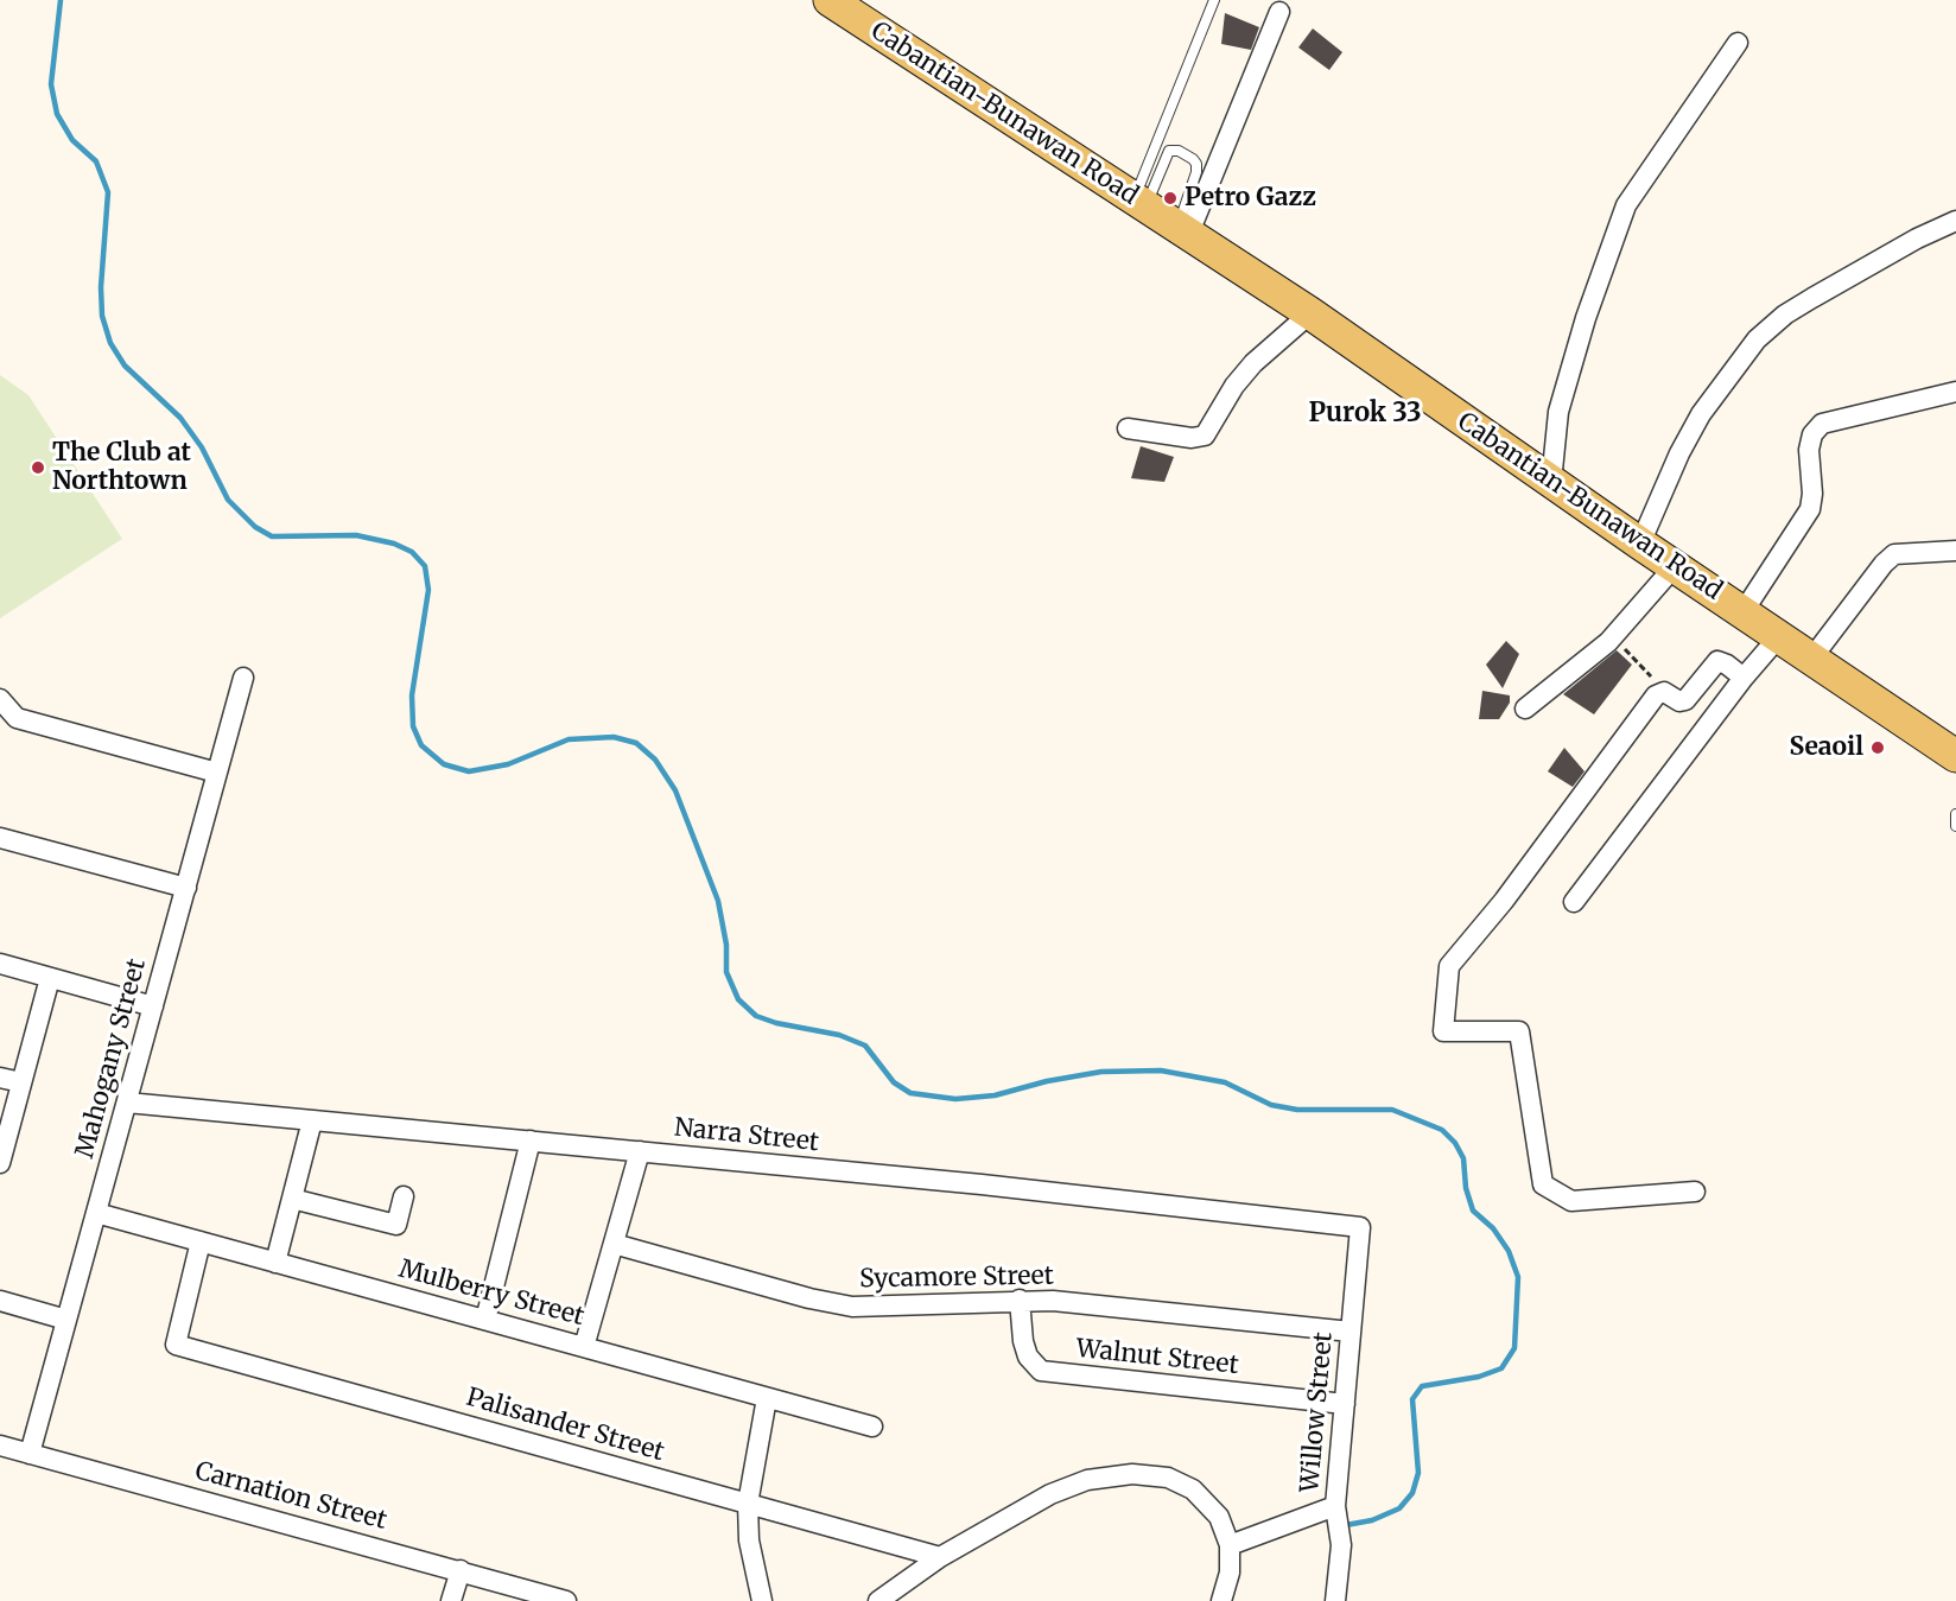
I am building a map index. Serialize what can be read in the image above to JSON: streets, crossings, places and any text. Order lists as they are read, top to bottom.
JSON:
{
  "streets": {
    "main road": ["Cabantian-Bunawan Road"],
    "street": [
      "Mahogany Street",
      "Narra Street",
      "Sycamore Street",
      "Mulberry Street",
      "Walnut Street",
      "Willow Street",
      "Palisander Street",
      "Carnation Street"
    ]
  },
  "crossings": [
    ["Mahogany Street", "Narra Street"],
    ["Mahogany Street", "Mulberry Street"],
    ["Mahogany Street", "Carnation Street"],
    ["Narra Street", "Willow Street"],
    ["Sycamore Street", "Walnut Street"],
    ["Sycamore Street", "Willow Street"],
    ["Mulberry Street", "Palisander Street"],
    ["Walnut Street", "Willow Street"]
  ],
  "districts": ["Purok 33"],
  "places": ["Petro Gazz", "The Club at Northtown", "Seaoil"]
}
